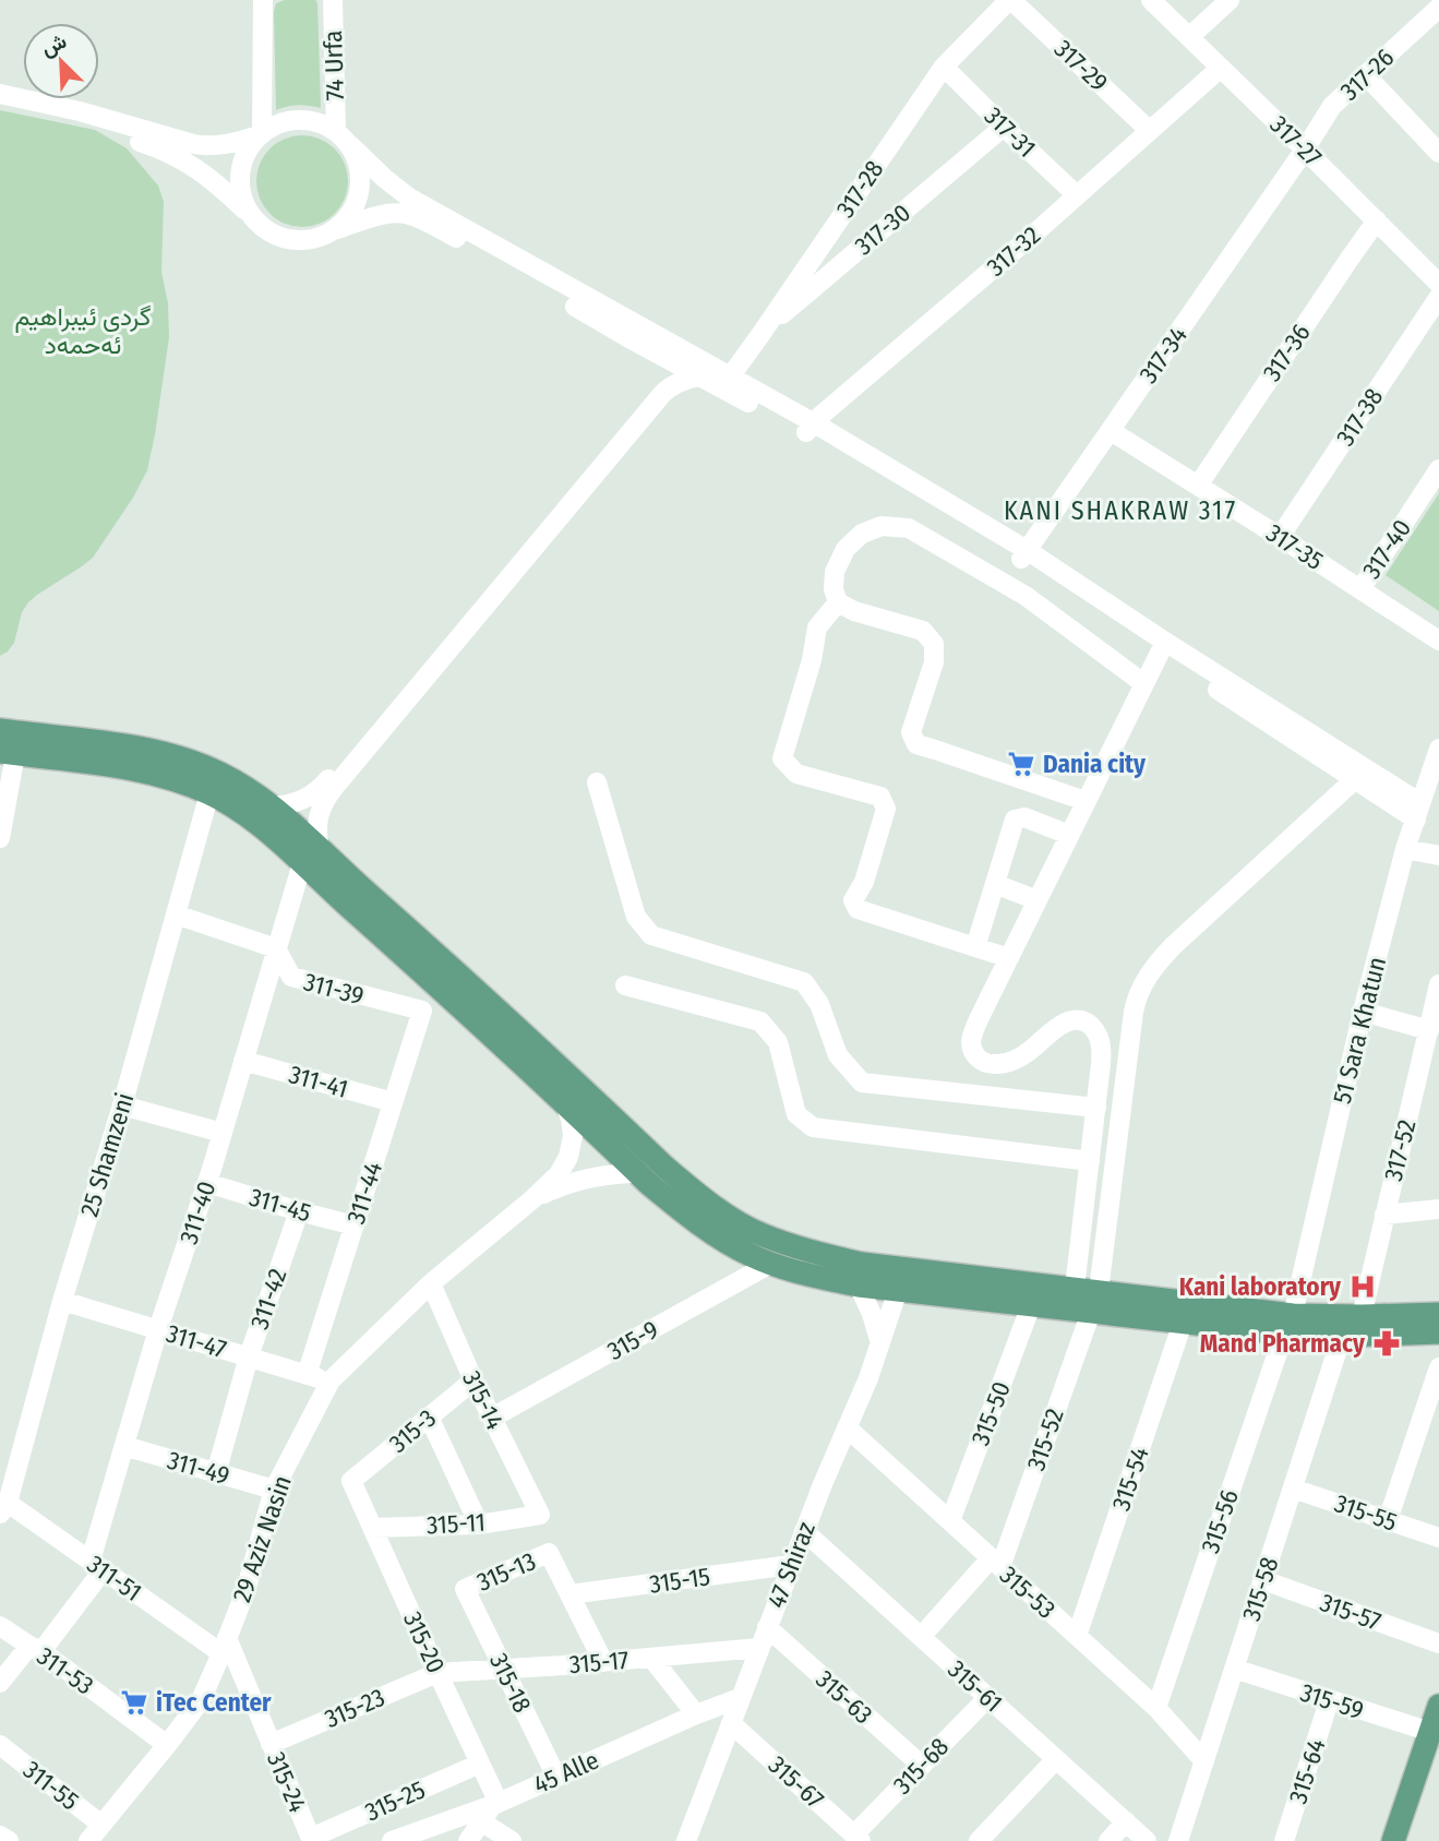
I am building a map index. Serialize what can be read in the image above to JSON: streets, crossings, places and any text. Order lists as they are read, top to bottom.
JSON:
{
  "streets": {
    "street": [
      "74 Urfa",
      "317-29",
      "317-26",
      "317-31",
      "317-27",
      "317-28",
      "317-30",
      "317-32",
      "317-36",
      "317-34",
      "317-38",
      "317-35",
      "317-40",
      "311-39",
      "51 Sara Khatun",
      "311-41",
      "317-52",
      "25 Shamzeni",
      "311-44",
      "311-45",
      "311-40",
      "311-42",
      "315-9",
      "311-47",
      "315-14",
      "315-50",
      "315-3",
      "315-52",
      "311-49",
      "315-54",
      "315-55",
      "315-56",
      "315-11",
      "29 Aziz Nasin",
      "47 Shiraz",
      "315-13",
      "311-51",
      "315-15",
      "315-58",
      "315-53",
      "315-57",
      "315-20",
      "315-17",
      "311-53",
      "315-18",
      "315-61",
      "315-63",
      "315-59",
      "315-23",
      "315-68",
      "315-64",
      "45 Alle",
      "315-24",
      "315-67",
      "311-55",
      "315-25"
    ]
  },
  "crossings": [
    ["317-29", "317-28"],
    ["317-29", "317-32"],
    ["317-26", "317-27"],
    ["317-26", "317-34"],
    ["317-31", "317-28"],
    ["317-31", "317-30"],
    ["317-31", "317-32"],
    ["317-27", "317-32"],
    ["317-27", "317-36"],
    ["317-27", "317-34"],
    ["317-28", "317-30"],
    ["317-36", "317-35"],
    ["317-34", "317-35"],
    ["317-38", "317-35"],
    ["317-35", "317-40"],
    ["311-39", "25 Shamzeni"],
    ["311-39", "311-44"],
    ["311-39", "311-40"],
    ["51 Sara Khatun", "315-56"],
    ["311-41", "311-44"],
    ["311-41", "311-40"],
    ["25 Shamzeni", "311-47"],
    ["25 Shamzeni", "311-51"],
    ["311-44", "311-45"],
    ["311-44", "311-47"],
    ["311-45", "311-40"],
    ["311-45", "311-42"],
    ["311-40", "311-47"],
    ["311-40", "311-49"],
    ["311-40", "311-51"],
    ["311-42", "311-47"],
    ["311-42", "311-49"],
    ["315-9", "315-14"],
    ["311-47", "29 Aziz Nasin"],
    ["315-14", "315-3"],
    ["315-14", "315-11"],
    ["315-14", "29 Aziz Nasin"],
    ["315-50", "315-53"],
    ["315-3", "315-20"],
    ["315-52", "315-53"],
    ["311-49", "29 Aziz Nasin"],
    ["315-54", "315-53"],
    ["315-55", "315-58"],
    ["315-56", "315-53"],
    ["315-11", "315-20"],
    ["29 Aziz Nasin", "311-51"],
    ["29 Aziz Nasin", "311-53"],
    ["29 Aziz Nasin", "315-24"],
    ["29 Aziz Nasin", "311-55"],
    ["47 Shiraz", "315-15"],
    ["47 Shiraz", "315-53"],
    ["47 Shiraz", "315-17"],
    ["47 Shiraz", "315-61"],
    ["47 Shiraz", "315-63"],
    ["47 Shiraz", "45 Alle"],
    ["47 Shiraz", "315-67"],
    ["315-13", "315-15"],
    ["315-13", "315-18"],
    ["311-51", "315-24"],
    ["315-58", "315-53"],
    ["315-58", "315-57"],
    ["315-58", "315-59"],
    ["315-20", "315-17"],
    ["315-20", "315-23"],
    ["315-20", "45 Alle"],
    ["315-20", "315-25"],
    ["315-17", "315-18"],
    ["315-17", "315-23"],
    ["315-18", "45 Alle"],
    ["315-61", "315-68"],
    ["315-63", "315-68"],
    ["315-59", "315-64"],
    ["315-23", "315-24"],
    ["315-68", "315-67"],
    ["315-24", "315-25"]
  ],
  "districts": ["KANI SHAKRAW 317"],
  "parks": ["گردی ئیبراھیم ئەحمەد"],
  "places": {
    "supermarket": ["Dania city", "iTec Center"],
    "hospital": ["Kani laboratory"],
    "pharmacy": ["Mand Pharmacy"]
  },
  "north": "top left"
}
